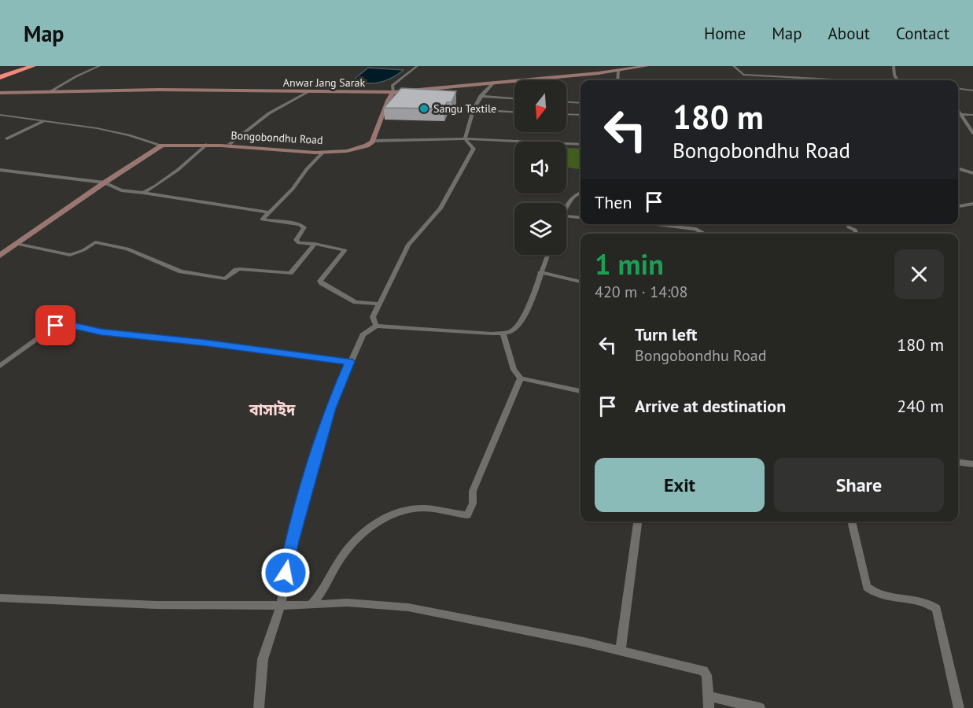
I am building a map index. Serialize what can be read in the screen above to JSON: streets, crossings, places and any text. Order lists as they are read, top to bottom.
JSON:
{
  "streets": {
    "main road": ["Anwar Jang Sarak", "Bongobondhu Road"]
  },
  "districts": ["বাসাইদ"],
  "places": ["Sangu Textile"],
  "north": "bottom",
  "page": {
    "header": "Map",
    "nav": [
      "Home",
      "Map",
      "About",
      "Contact"
    ],
    "turn": ["180 m", "Bongobondhu Road"],
    "then": "Then",
    "heading": ["1 min", "420 m · 14:08"],
    "list": [
      {
        "name": "Turn left",
        "note": "Bongobondhu Road",
        "value": "180 m"
      },
      {
        "name": "Arrive at destination",
        "value": "240 m"
      }
    ],
    "buttons": ["Exit", "Share"]
  }
}
